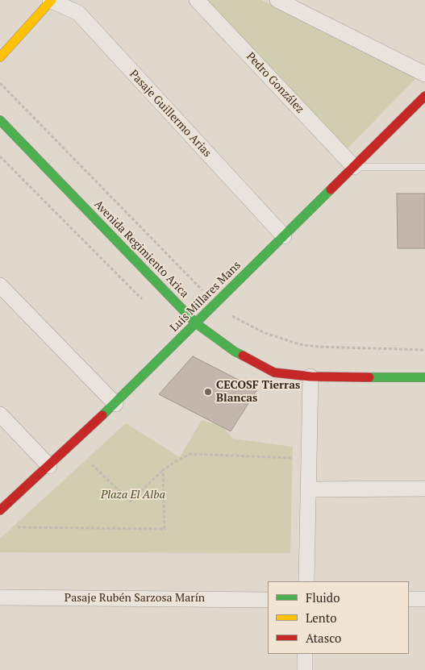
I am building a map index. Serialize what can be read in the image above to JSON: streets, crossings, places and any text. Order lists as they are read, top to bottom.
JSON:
{
  "streets": {
    "street": [
      "Pedro González",
      "Pasaje Guillermo Arias",
      "Avenida Regimiento Arica",
      "Luis Millares Mans",
      "Pasaje Rubén Sarzosa Marín"
    ]
  },
  "crossings": [
    ["Pedro González", "Luis Millares Mans"],
    ["Pasaje Guillermo Arias", "Luis Millares Mans"],
    ["Avenida Regimiento Arica", "Luis Millares Mans"]
  ],
  "parks": ["Plaza El Alba"],
  "places": ["CECOSF Tierras Blancas"],
  "legend": ["Fluido", "Lento", "Atasco"]
}
